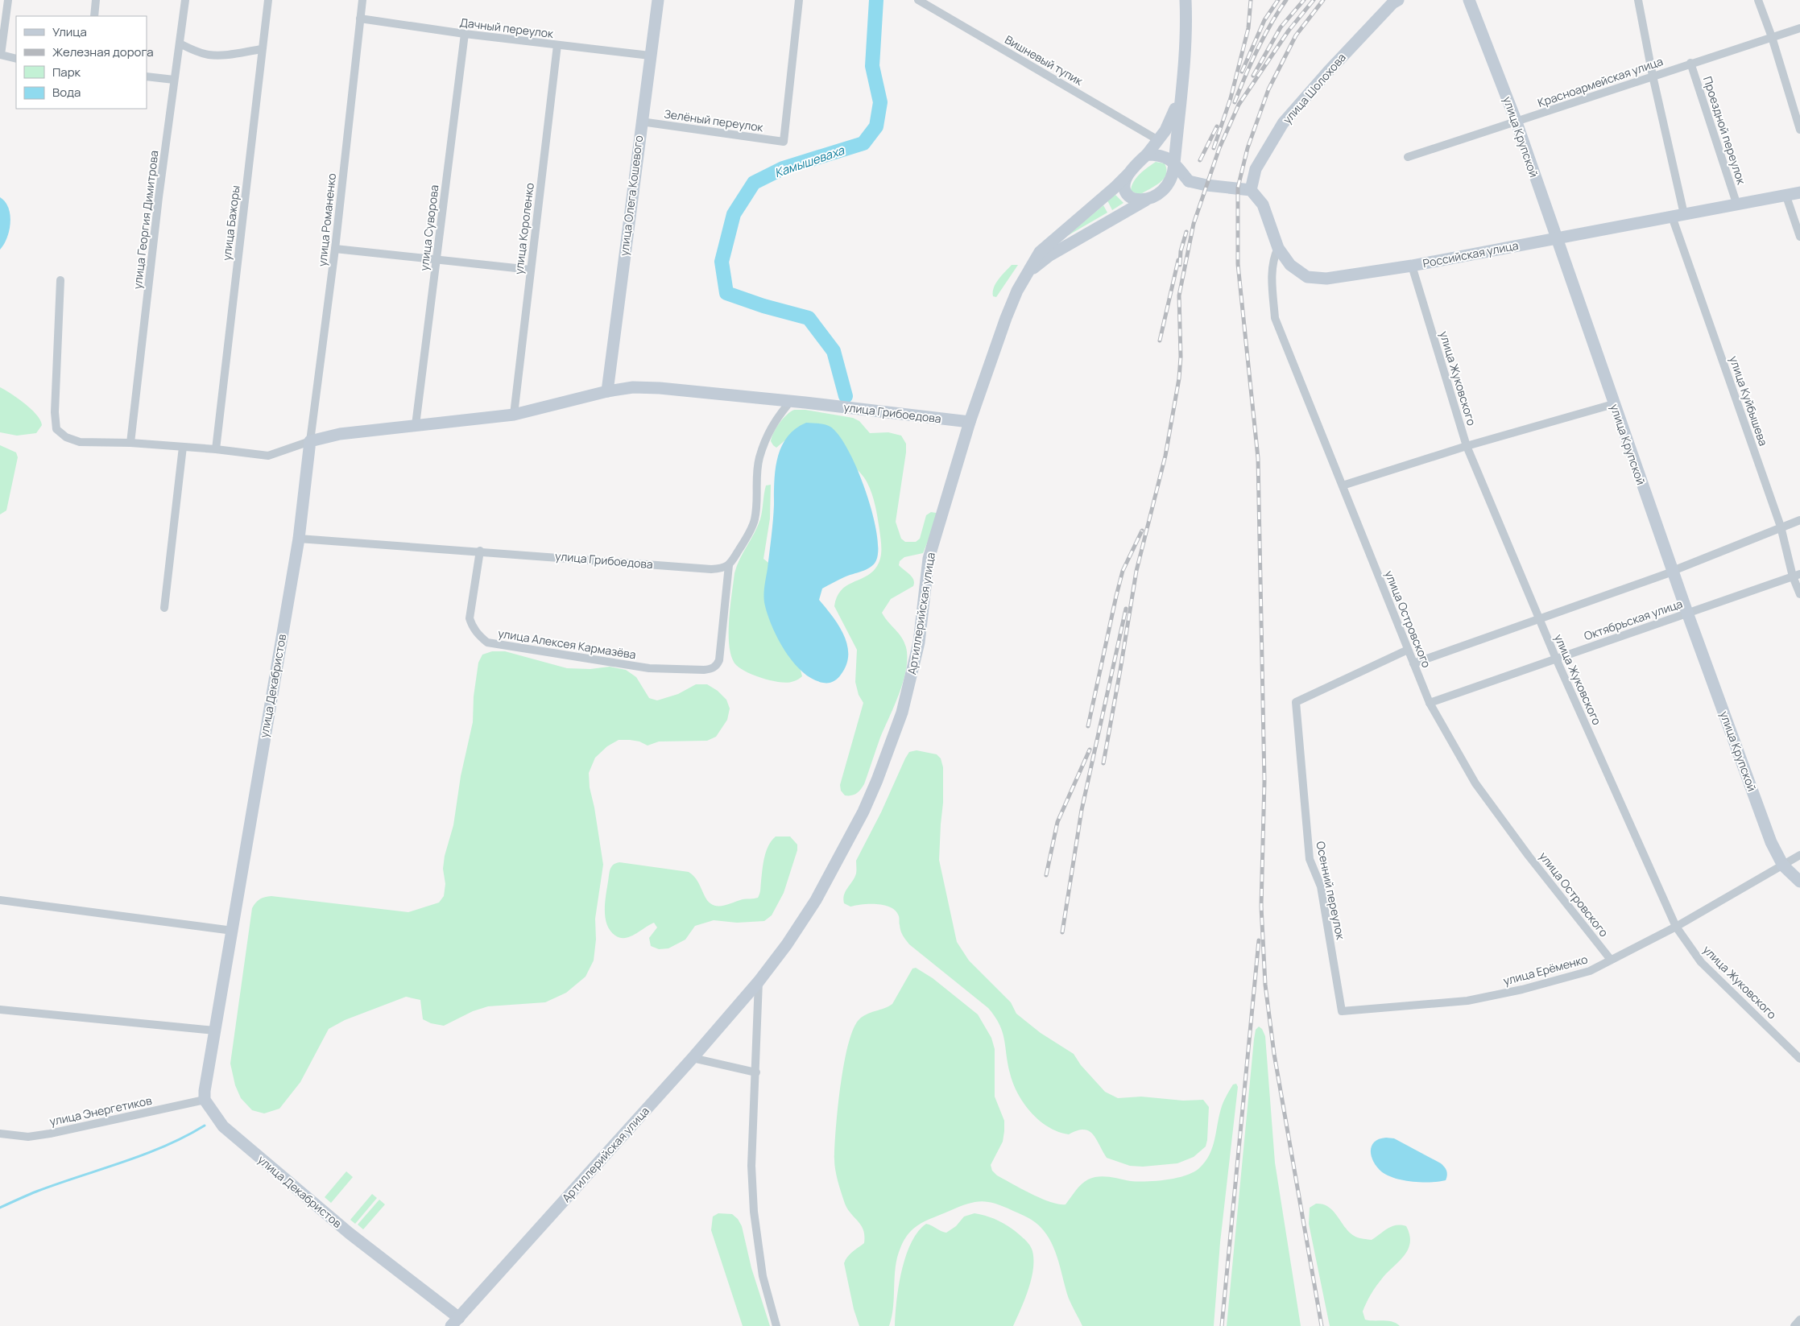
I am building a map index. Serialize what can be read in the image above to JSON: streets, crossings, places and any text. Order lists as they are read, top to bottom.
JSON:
{
  "streets": {
    "street": [
      "Дачный переулок",
      "Вишневый тупик",
      "Красноармейская улица",
      "улица Шолохова",
      "Зелёный переулок",
      "Проездной переулок",
      "улица Крупской",
      "улица Олега Кошевого",
      "улица Георгия Димитрова",
      "улица Романенко",
      "улица Бажоры",
      "улица Суворова",
      "улица Короленко",
      "Российская улица",
      "улица Жуковского",
      "улица Куйбышева",
      "улица Грибоедова",
      "Артиллерийская улица",
      "улица Островского",
      "Октябрьская улица",
      "улица Алексея Кармазёва",
      "улица Декабристов",
      "Осенний переулок",
      "улица Ерёменко",
      "улица Энергетиков"
    ]
  },
  "crossings": [
    ["Дачный переулок", "улица Олега Кошевого"],
    ["Дачный переулок", "улица Романенко"],
    ["Дачный переулок", "улица Суворова"],
    ["Дачный переулок", "улица Короленко"],
    ["Вишневый тупик", "Артиллерийская улица"],
    ["Красноармейская улица", "Проездной переулок"],
    ["Красноармейская улица", "улица Крупской"],
    ["Красноармейская улица", "улица Куйбышева"],
    ["улица Шолохова", "Российская улица"],
    ["Зелёный переулок", "улица Олега Кошевого"],
    ["Проездной переулок", "Российская улица"],
    ["улица Крупской", "Российская улица"],
    ["улица Крупской", "Октябрьская улица"],
    ["улица Крупской", "улица Ерёменко"],
    ["улица Олега Кошевого", "улица Грибоедова"],
    ["улица Романенко", "улица Грибоедова"],
    ["улица Романенко", "улица Декабристов"],
    ["улица Суворова", "улица Грибоедова"],
    ["улица Короленко", "улица Грибоедова"],
    ["Российская улица", "улица Жуковского"],
    ["Российская улица", "улица Куйбышева"],
    ["Российская улица", "улица Островского"],
    ["улица Жуковского", "Октябрьская улица"],
    ["улица Жуковского", "улица Ерёменко"],
    ["улица Куйбышева", "Октябрьская улица"],
    ["улица Грибоедова", "Артиллерийская улица"],
    ["улица Грибоедова", "улица Алексея Кармазёва"],
    ["улица Грибоедова", "улица Декабристов"],
    ["Артиллерийская улица", "улица Декабристов"],
    ["улица Островского", "Октябрьская улица"],
    ["улица Островского", "Осенний переулок"],
    ["улица Островского", "улица Ерёменко"],
    ["улица Декабристов", "улица Энергетиков"],
    ["Осенний переулок", "улица Ерёменко"]
  ],
  "water": ["Камышеваха"],
  "legend": [
    "Улица",
    "Железная дорога",
    "Парк",
    "Вода"
  ]
}
